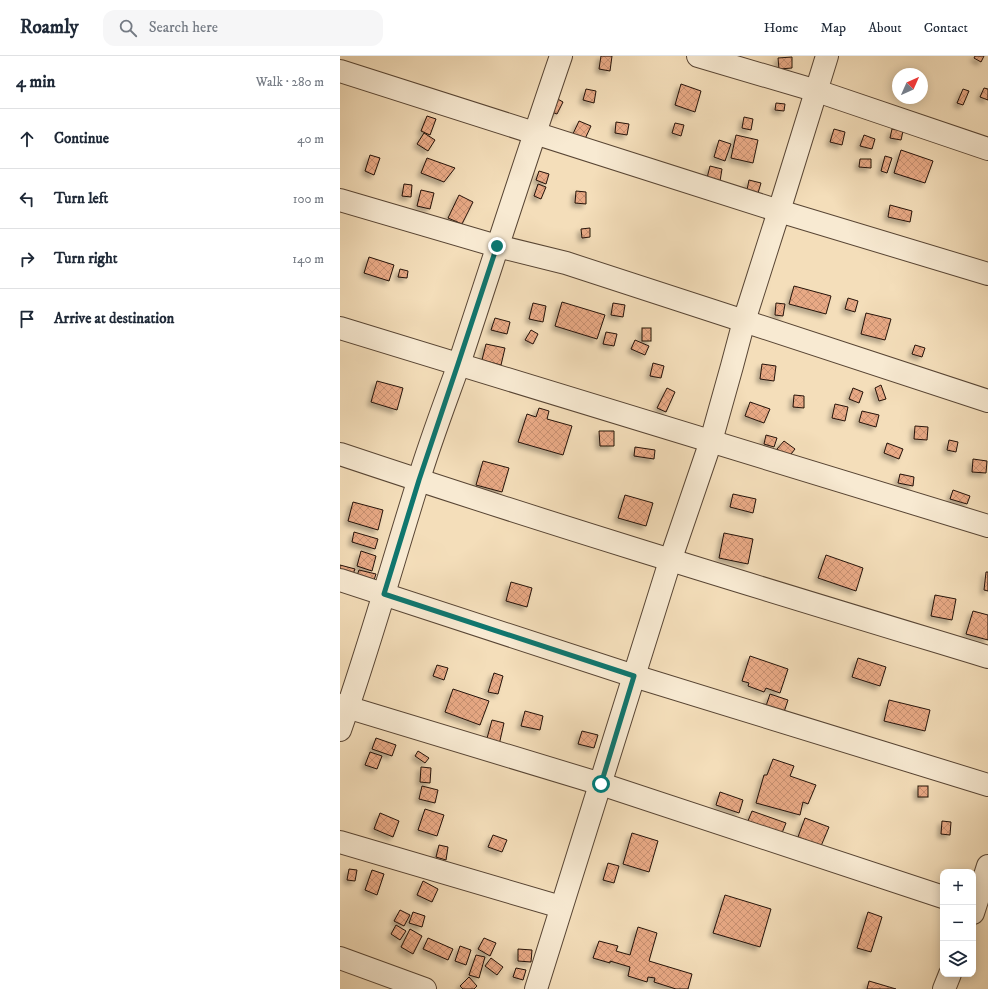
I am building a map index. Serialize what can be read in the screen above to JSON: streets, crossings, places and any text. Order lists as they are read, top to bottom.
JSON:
{
  "north": "top right",
  "page": {
    "header": "Roamly",
    "search": "Search here",
    "nav": [
      "Home",
      "Map",
      "About",
      "Contact"
    ],
    "heading": ["4 min", "Walk · 280 m"],
    "list": [
      ["Continue", "40 m"],
      ["Turn left", "100 m"],
      ["Turn right", "140 m"],
      "Arrive at destination"
    ],
    "map_buttons": ["+", "−"]
  }
}
